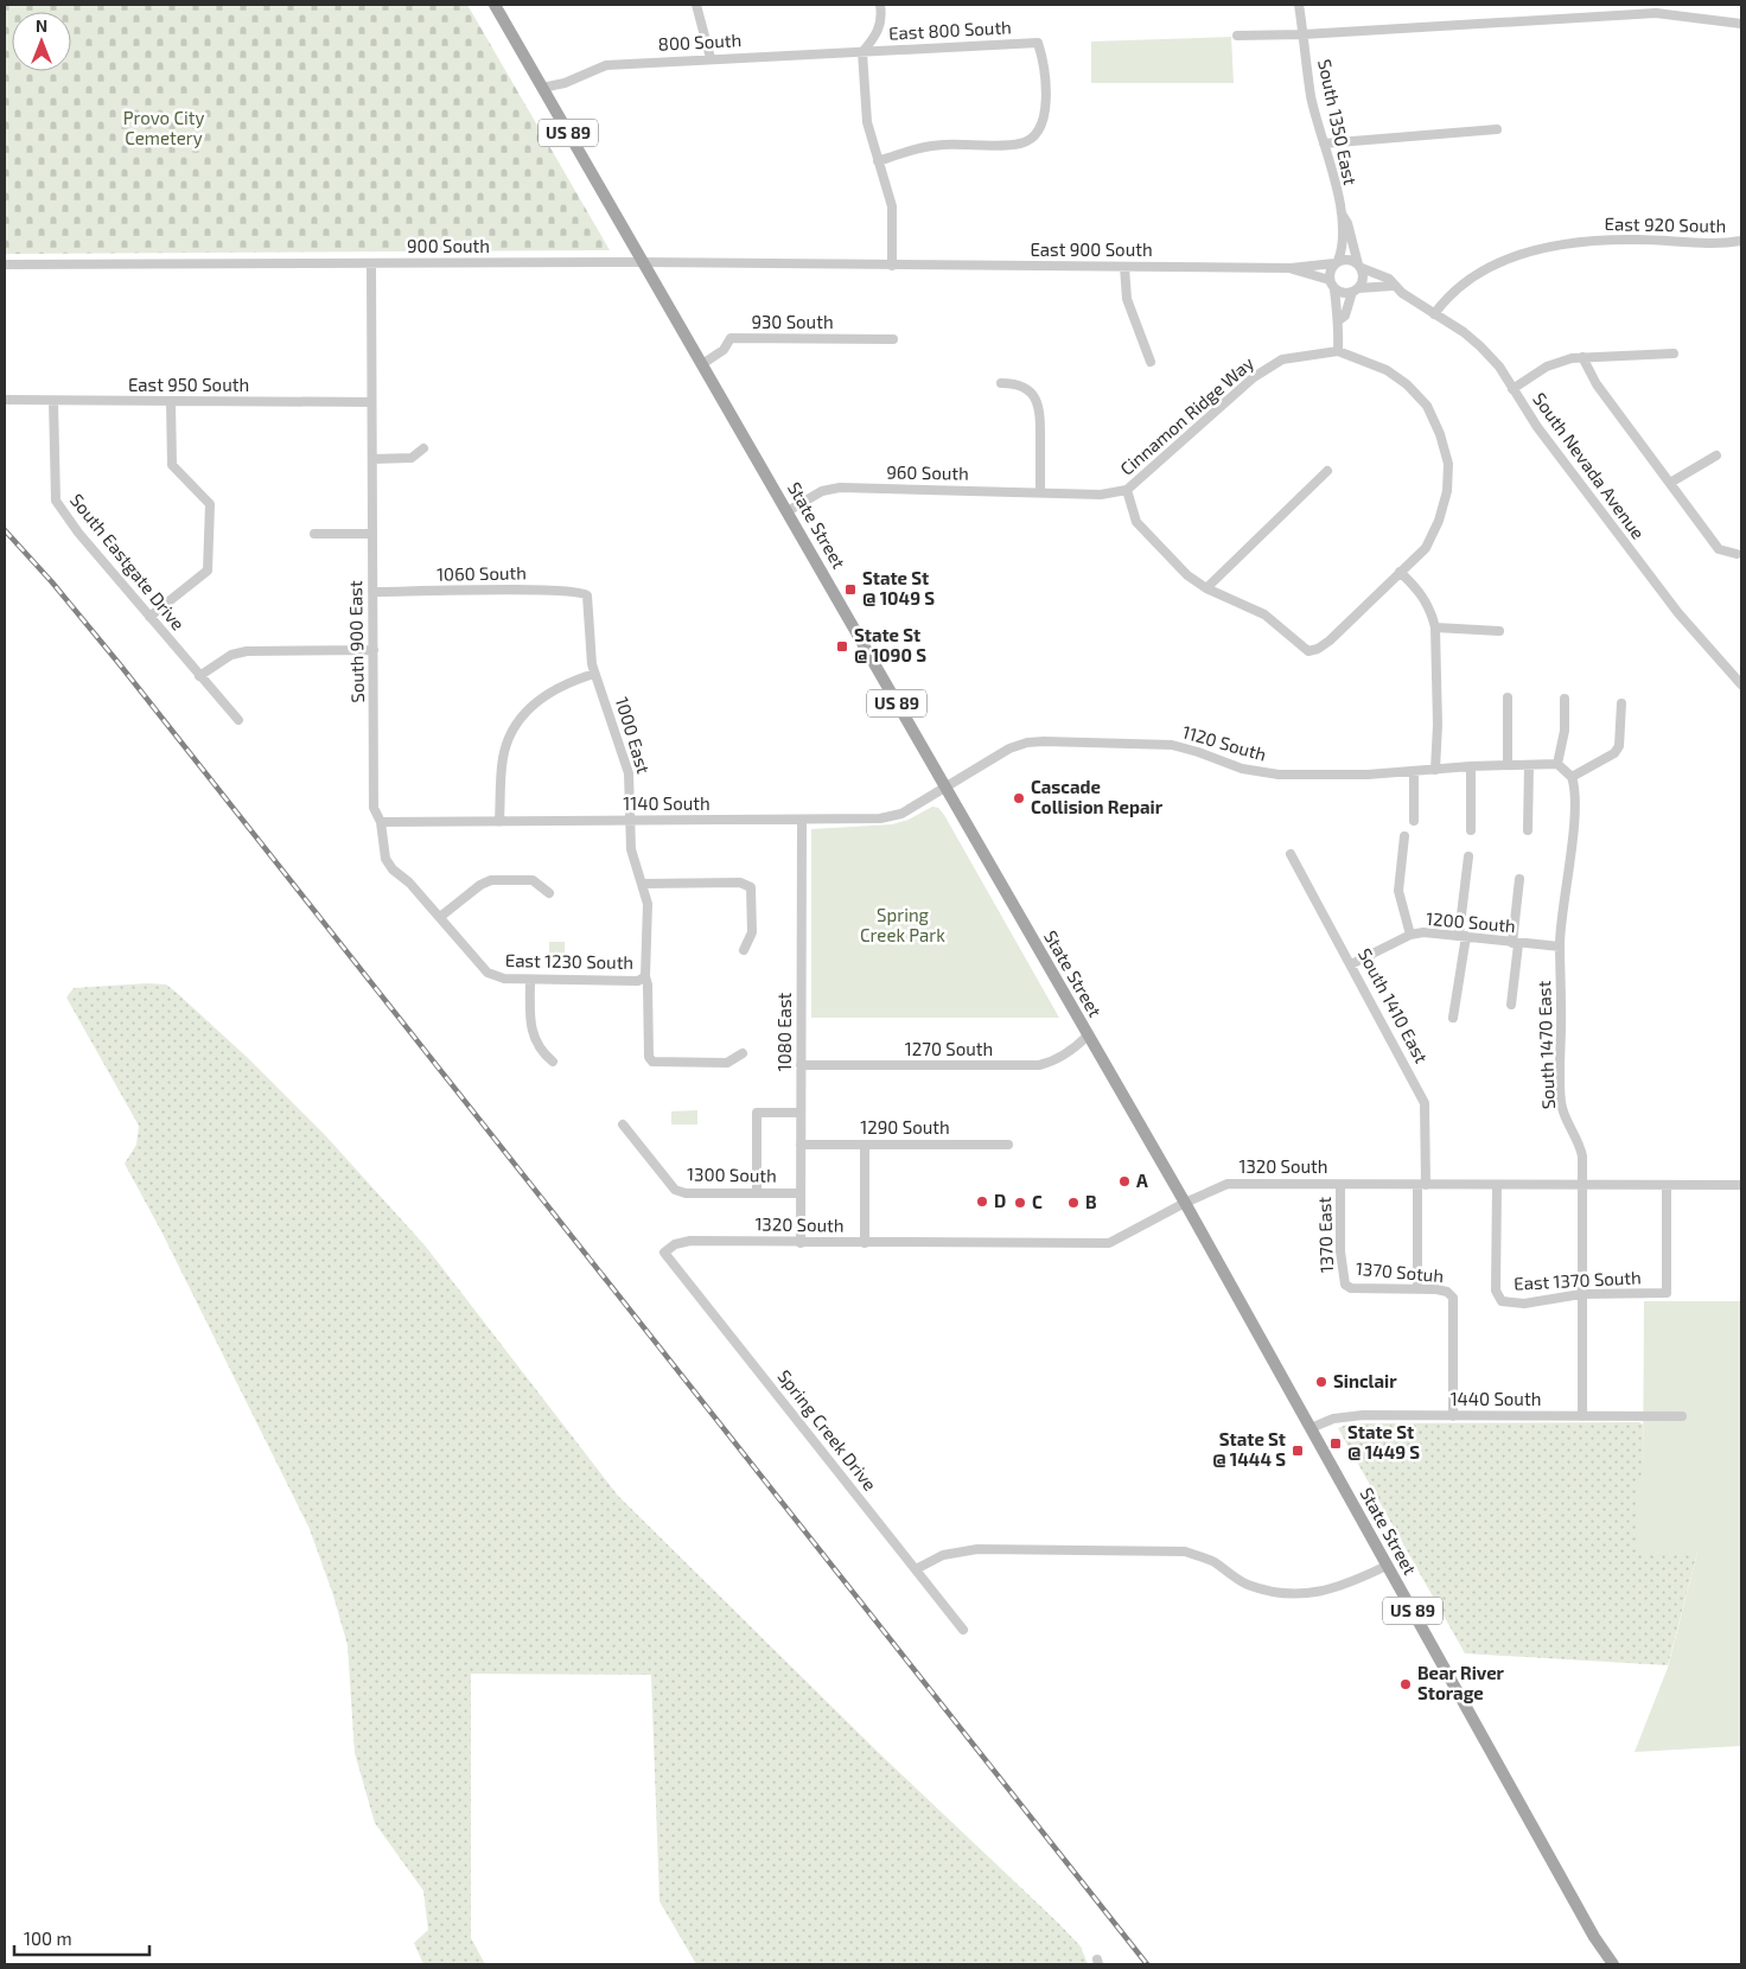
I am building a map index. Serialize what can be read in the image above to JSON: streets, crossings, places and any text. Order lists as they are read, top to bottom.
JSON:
{
  "streets": {
    "main road": ["US 89", "State Street"],
    "street": [
      "East 800 South",
      "800 South",
      "South 1350 East",
      "East 920 South",
      "900 South",
      "East 900 South",
      "930 South",
      "East 950 South",
      "Cinnamon Ridge Way",
      "South Nevada Avenue",
      "960 South",
      "South Eastgate Drive",
      "1060 South",
      "South 900 East",
      "1000 East",
      "1120 South",
      "1140 South",
      "1200 South",
      "East 1230 South",
      "South 1410 East",
      "1080 East",
      "South 1470 East",
      "1270 South",
      "1290 South",
      "1320 South",
      "1300 South",
      "1370 East",
      "1370 Sotuh",
      "East 1370 South",
      "1440 South",
      "Spring Creek Drive"
    ]
  },
  "crossings": [
    ["East 800 South", "800 South"],
    ["800 South", "State Street"],
    ["South 1350 East", "East 900 South"],
    ["South 1350 East", "South Nevada Avenue"],
    ["East 920 South", "South Nevada Avenue"],
    ["900 South", "East 900 South"],
    ["900 South", "State Street"],
    ["900 South", "South 900 East"],
    ["East 900 South", "South Nevada Avenue"],
    ["930 South", "State Street"],
    ["East 950 South", "South Eastgate Drive"],
    ["East 950 South", "South 900 East"],
    ["Cinnamon Ridge Way", "960 South"],
    ["960 South", "State Street"],
    ["State Street", "1120 South"],
    ["State Street", "1140 South"],
    ["State Street", "1270 South"],
    ["State Street", "1320 South"],
    ["State Street", "1440 South"],
    ["1060 South", "South 900 East"],
    ["1060 South", "1000 East"],
    ["South 900 East", "1140 South"],
    ["South 900 East", "East 1230 South"],
    ["1000 East", "1140 South"],
    ["1000 East", "East 1230 South"],
    ["1120 South", "1140 South"],
    ["1140 South", "1080 East"],
    ["1200 South", "South 1410 East"],
    ["1200 South", "South 1470 East"],
    ["South 1410 East", "1320 South"],
    ["South 1410 East", "1370 Sotuh"],
    ["1080 East", "1270 South"],
    ["1080 East", "1290 South"],
    ["1080 East", "1320 South"],
    ["1080 East", "1300 South"],
    ["South 1470 East", "1320 South"],
    ["South 1470 East", "East 1370 South"],
    ["South 1470 East", "1440 South"],
    ["1320 South", "1370 East"],
    ["1320 South", "East 1370 South"],
    ["1320 South", "Spring Creek Drive"],
    ["1370 East", "1370 Sotuh"],
    ["1370 Sotuh", "1440 South"]
  ],
  "parks": ["Provo City Cemetery", "Spring Creek Park"],
  "places": {
    "transit": [
      "State St @ 1049 S",
      "State St @ 1090 S",
      "State St @ 1449 S",
      "State St @ 1444 S"
    ],
    "other": [
      "Cascade Collision Repair",
      "A",
      "D",
      "C",
      "B",
      "Sinclair",
      "Bear River Storage"
    ]
  },
  "scale_bar": "100 m",
  "north": "top"
}
